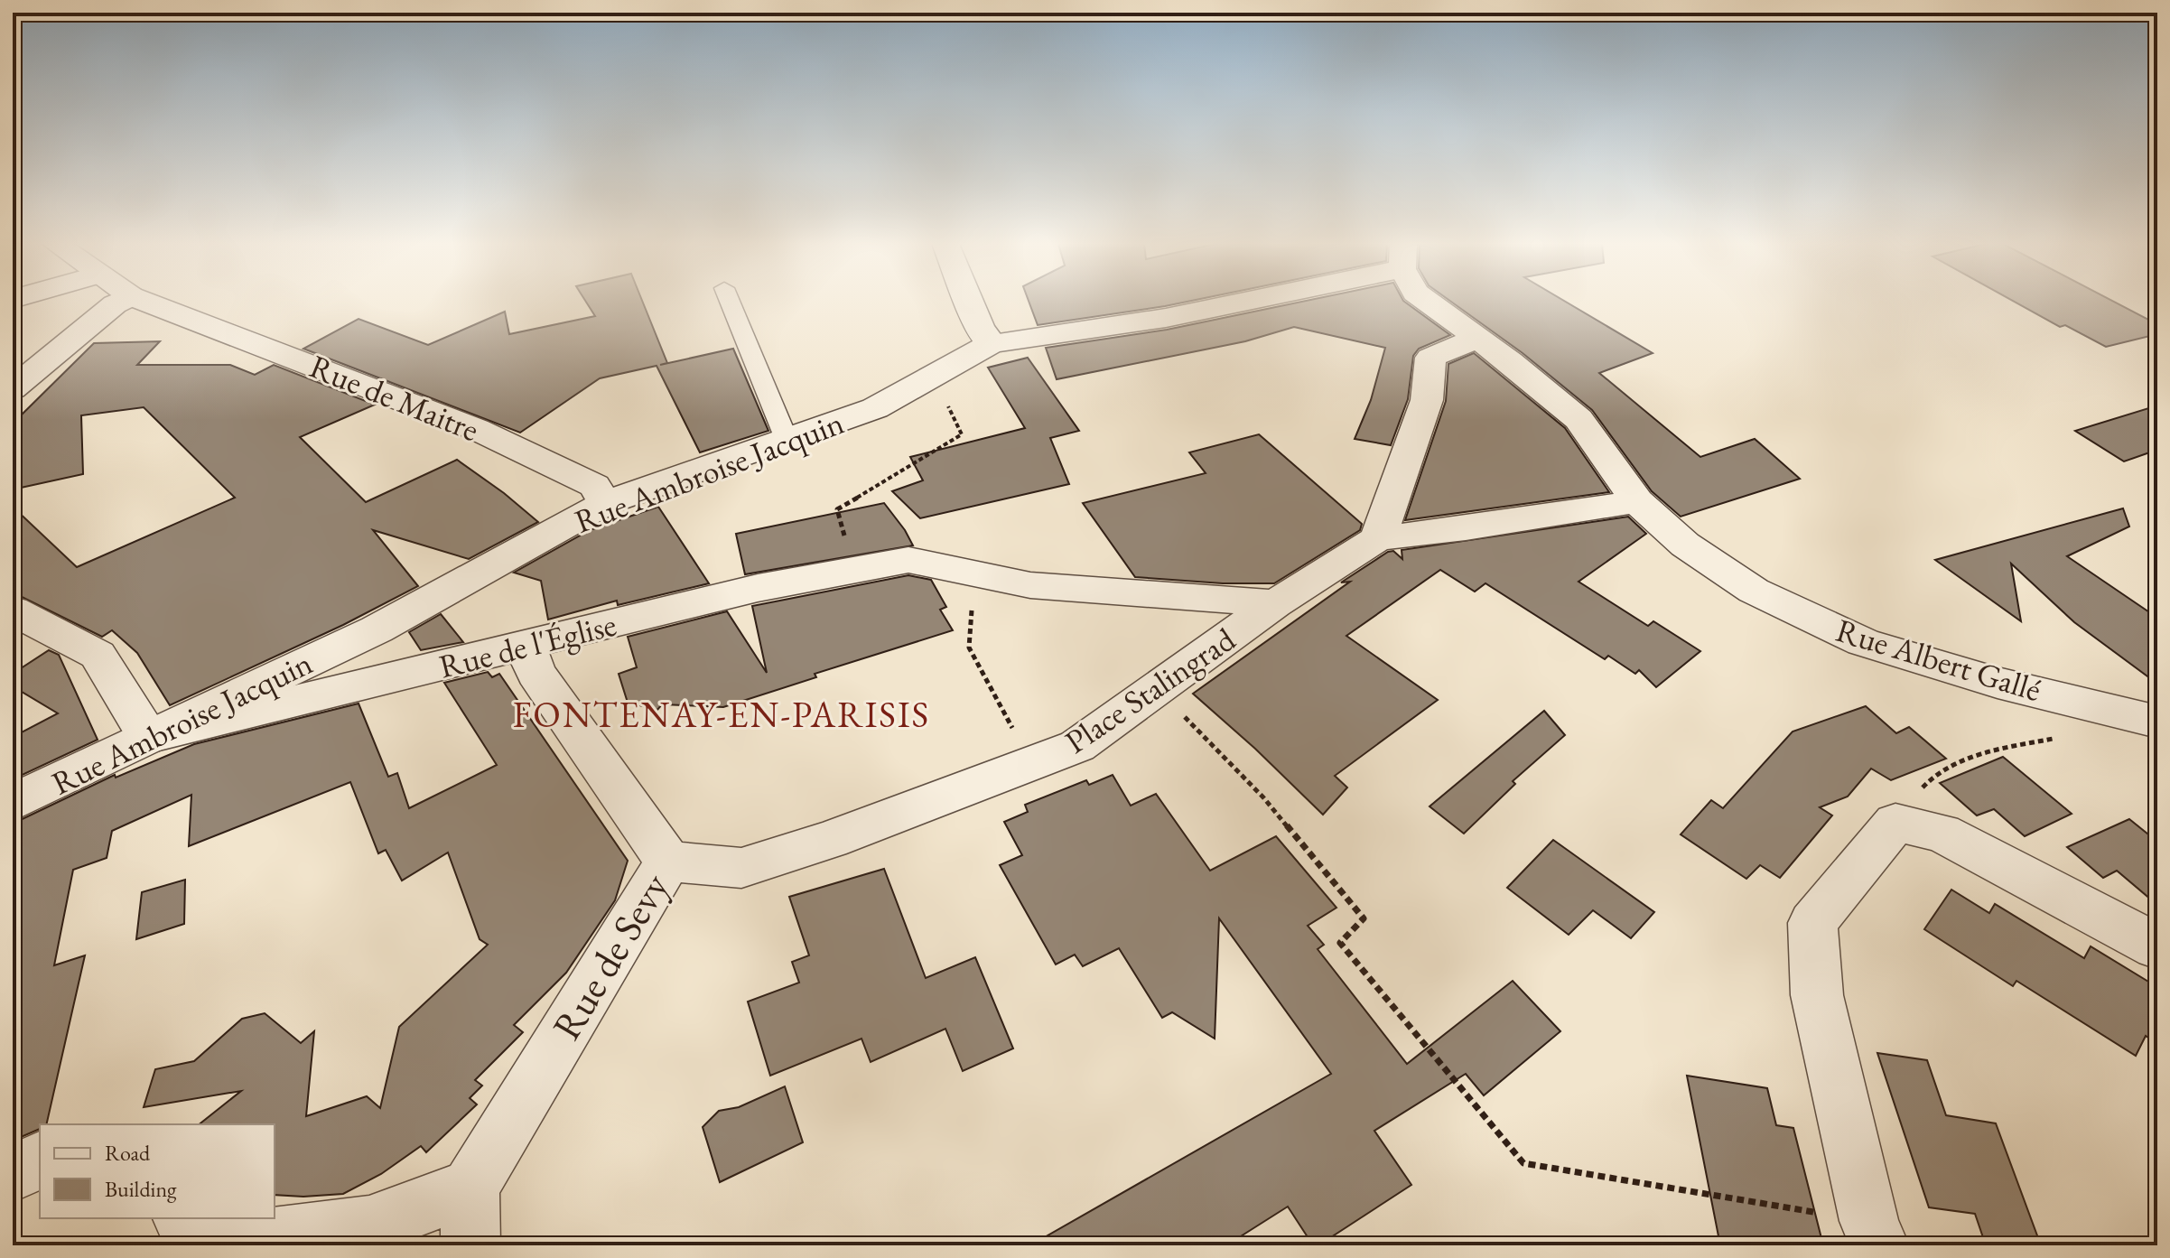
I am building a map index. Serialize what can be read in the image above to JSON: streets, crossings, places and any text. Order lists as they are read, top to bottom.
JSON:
{
  "streets": {
    "street": [
      "Rue de Maitre",
      "Rue Ambroise Jacquin",
      "Rue de l'Église",
      "Rue Albert Gallé",
      "Place Stalingrad",
      "Rue de Sevy"
    ]
  },
  "crossings": [
    ["Rue de Maitre", "Rue Ambroise Jacquin"],
    ["Rue Ambroise Jacquin", "Rue de l'Église"],
    ["Rue de l'Église", "Place Stalingrad"],
    ["Rue de l'Église", "Rue de Sevy"],
    ["Place Stalingrad", "Rue de Sevy"]
  ],
  "districts": ["FONTENAY-EN-PARISIS"],
  "legend": ["Road", "Building"]
}
